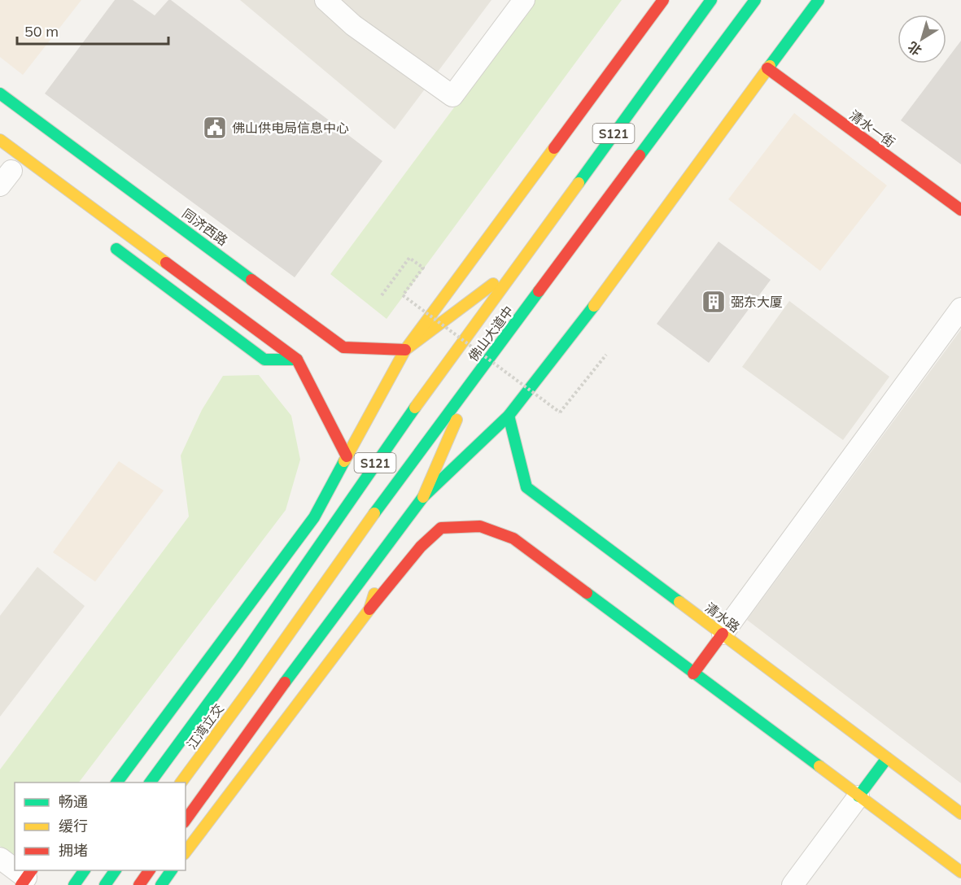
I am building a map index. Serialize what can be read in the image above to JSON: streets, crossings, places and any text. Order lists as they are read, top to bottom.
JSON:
{
  "streets": {
    "main road": [
      "清水一街",
      "S121",
      "同济西路",
      "佛山大道中",
      "清水路",
      "江湾立交"
    ]
  },
  "crossings": [
    ["佛山大道中", "江湾立交"]
  ],
  "places": {
    "public building": ["佛山供电局信息中心"],
    "building": ["弼东大厦"]
  },
  "legend": ["畅通", "缓行", "拥堵"],
  "scale_bar": "50 m",
  "north": "bottom left"
}
